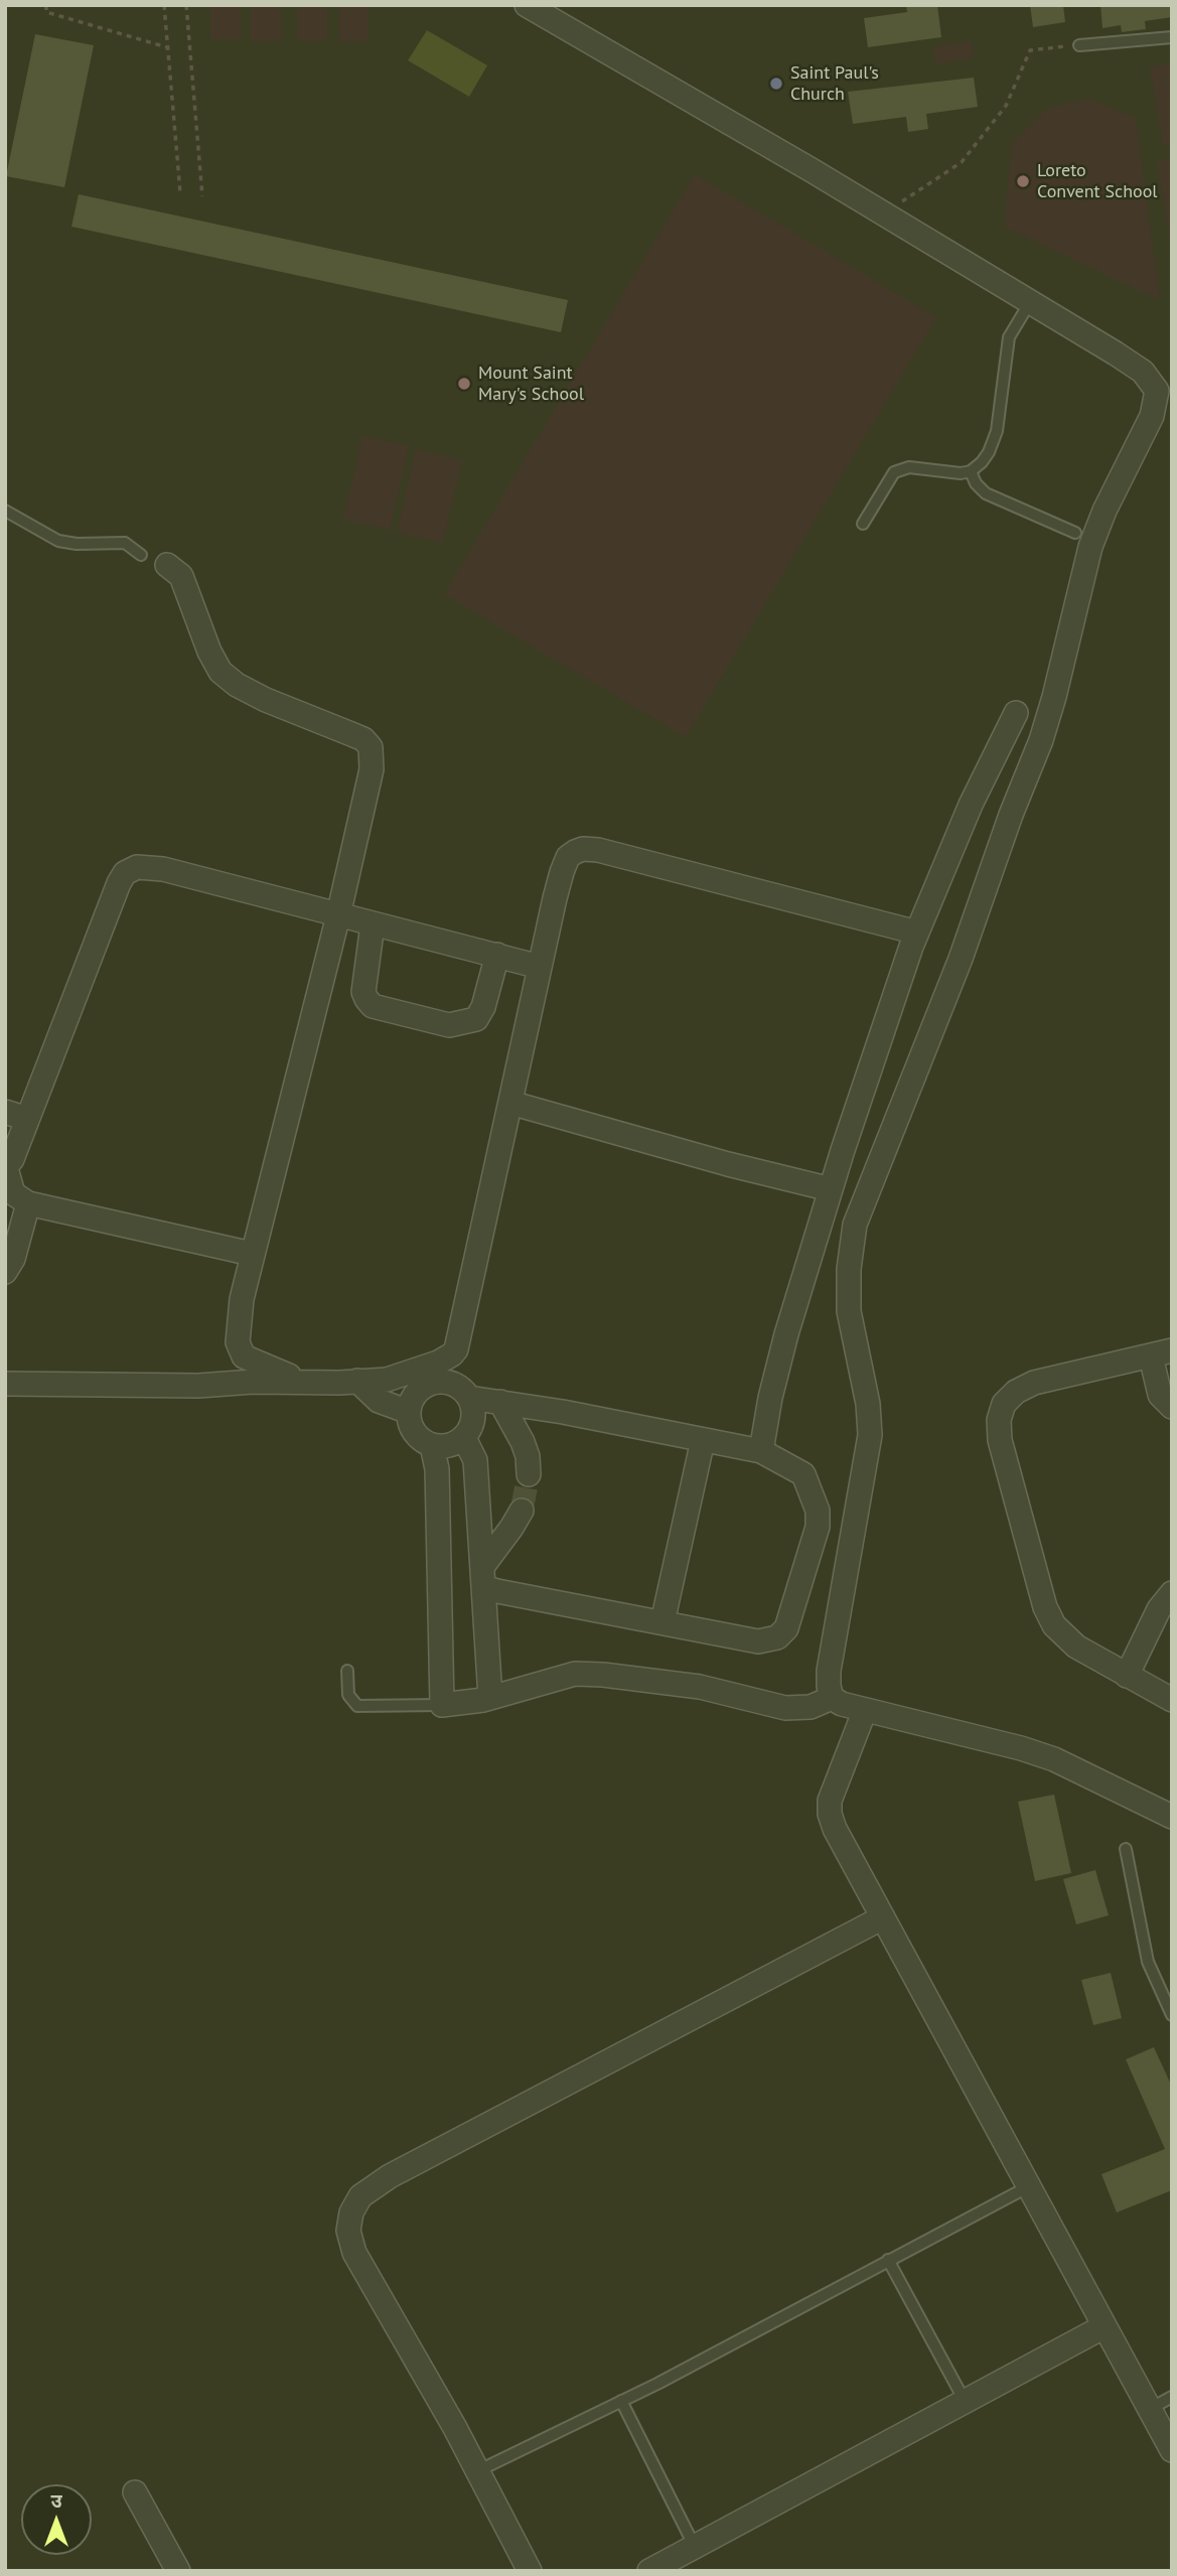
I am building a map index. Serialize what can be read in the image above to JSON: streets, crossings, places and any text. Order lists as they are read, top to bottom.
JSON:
{
  "places": ["Saint Paul's Church", "Loreto Convent School", "Mount Saint Mary's School"],
  "north": "top"
}
